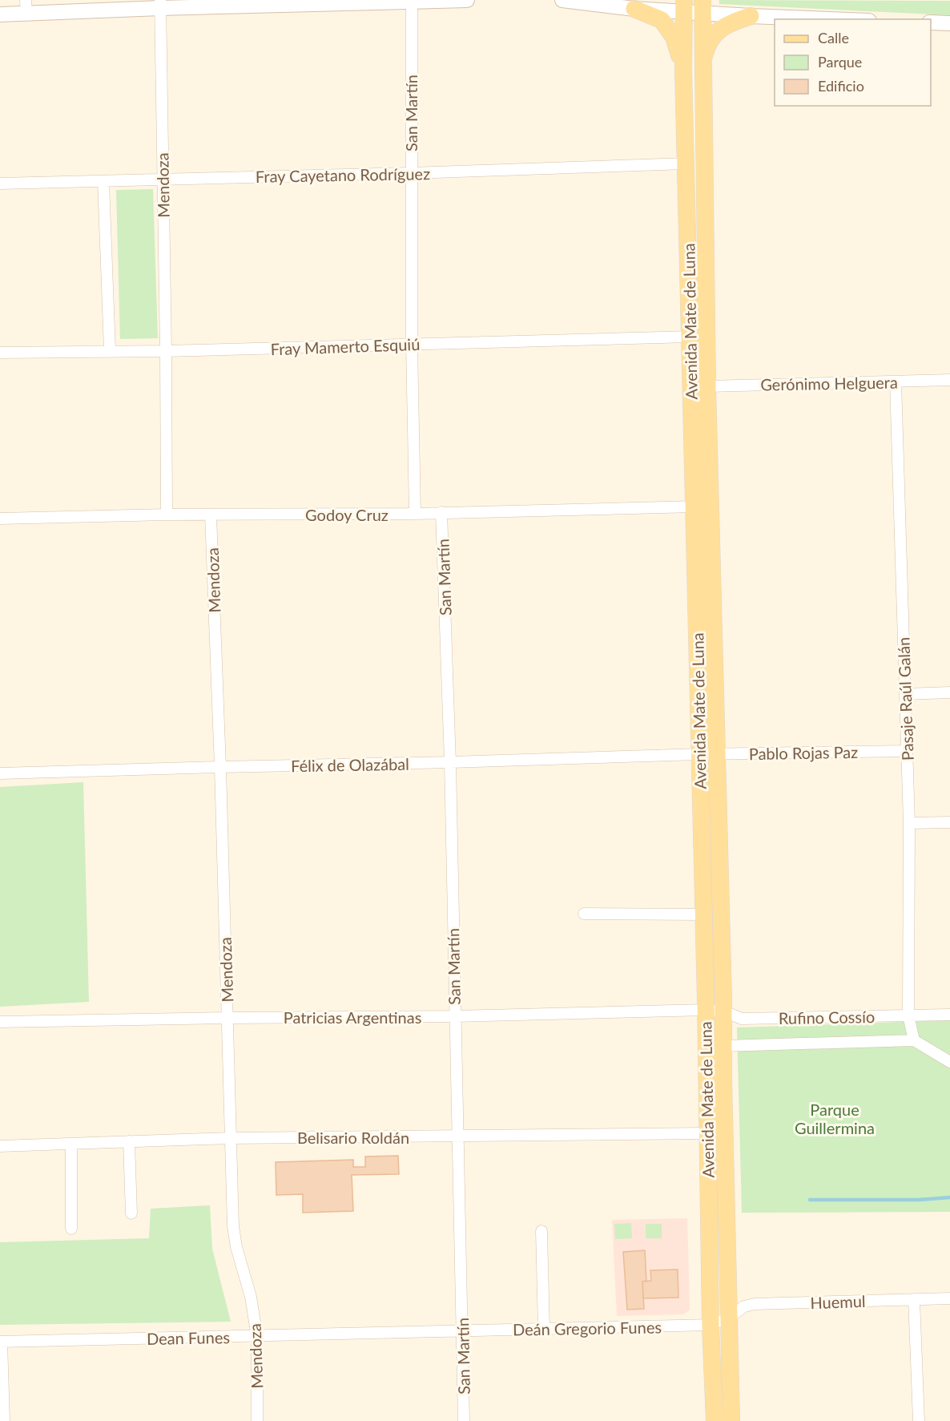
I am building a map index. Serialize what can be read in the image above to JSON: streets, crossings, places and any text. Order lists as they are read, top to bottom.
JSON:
{
  "streets": {
    "main road": ["Avenida Mate de Luna"],
    "street": [
      "San Martín",
      "Fray Cayetano Rodríguez",
      "Mendoza",
      "Fray Mamerto Esquiú",
      "Gerónimo Helguera",
      "Godoy Cruz",
      "Pasaje Raúl Galán",
      "Pablo Rojas Paz",
      "Félix de Olazábal",
      "Patricias Argentinas",
      "Rufino Cossío",
      "Belisario Roldán",
      "Huemul",
      "Deán Gregorio Funes",
      "Dean Funes"
    ]
  },
  "crossings": [
    ["San Martín", "Fray Cayetano Rodríguez"],
    ["San Martín", "Fray Mamerto Esquiú"],
    ["San Martín", "Godoy Cruz"],
    ["San Martín", "Félix de Olazábal"],
    ["San Martín", "Patricias Argentinas"],
    ["San Martín", "Belisario Roldán"],
    ["San Martín", "Deán Gregorio Funes"],
    ["San Martín", "Dean Funes"],
    ["Fray Cayetano Rodríguez", "Mendoza"],
    ["Fray Cayetano Rodríguez", "Avenida Mate de Luna"],
    ["Mendoza", "Fray Mamerto Esquiú"],
    ["Mendoza", "Godoy Cruz"],
    ["Mendoza", "Félix de Olazábal"],
    ["Mendoza", "Patricias Argentinas"],
    ["Mendoza", "Belisario Roldán"],
    ["Mendoza", "Dean Funes"],
    ["Avenida Mate de Luna", "Fray Mamerto Esquiú"],
    ["Avenida Mate de Luna", "Gerónimo Helguera"],
    ["Avenida Mate de Luna", "Godoy Cruz"],
    ["Avenida Mate de Luna", "Pablo Rojas Paz"],
    ["Avenida Mate de Luna", "Félix de Olazábal"],
    ["Avenida Mate de Luna", "Patricias Argentinas"],
    ["Avenida Mate de Luna", "Rufino Cossío"],
    ["Avenida Mate de Luna", "Belisario Roldán"],
    ["Avenida Mate de Luna", "Huemul"],
    ["Avenida Mate de Luna", "Deán Gregorio Funes"],
    ["Gerónimo Helguera", "Pasaje Raúl Galán"],
    ["Pasaje Raúl Galán", "Pablo Rojas Paz"],
    ["Pasaje Raúl Galán", "Rufino Cossío"],
    ["Pablo Rojas Paz", "Félix de Olazábal"],
    ["Patricias Argentinas", "Rufino Cossío"],
    ["Deán Gregorio Funes", "Dean Funes"]
  ],
  "parks": ["Parque Guillermina"],
  "legend": ["Calle", "Parque", "Edificio"]
}
